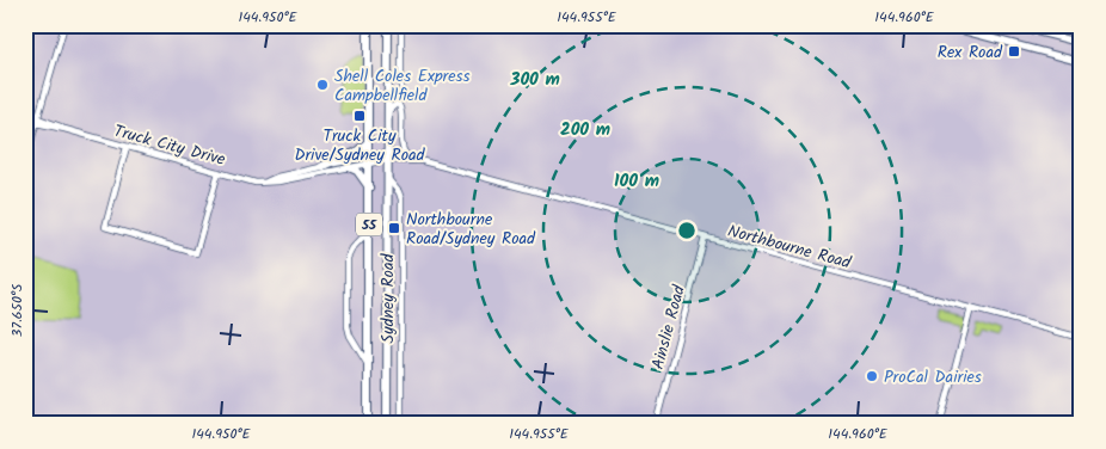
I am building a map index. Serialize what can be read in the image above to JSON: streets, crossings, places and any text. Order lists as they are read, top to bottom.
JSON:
{
  "streets": {
    "highway": ["55", "Sydney Road"],
    "street": ["Truck City Drive", "Northbourne Road", "Ainslie Road"]
  },
  "crossings": [
    ["Truck City Drive", "Northbourne Road"],
    ["Truck City Drive", "Sydney Road"],
    ["Northbourne Road", "Sydney Road"],
    ["Northbourne Road", "Ainslie Road"]
  ],
  "places": {
    "transit": ["Rex Road", "Truck City Drive/Sydney Road", "Northbourne Road/Sydney Road"],
    "other": ["Shell Coles Express Campbellfield", "ProCal Dairies"]
  },
  "coordinates": [
    "144.950°E",
    "144.955°E",
    "144.960°E",
    "37.650°S"
  ],
  "rings": ["300 m", "200 m", "100 m"]
}
